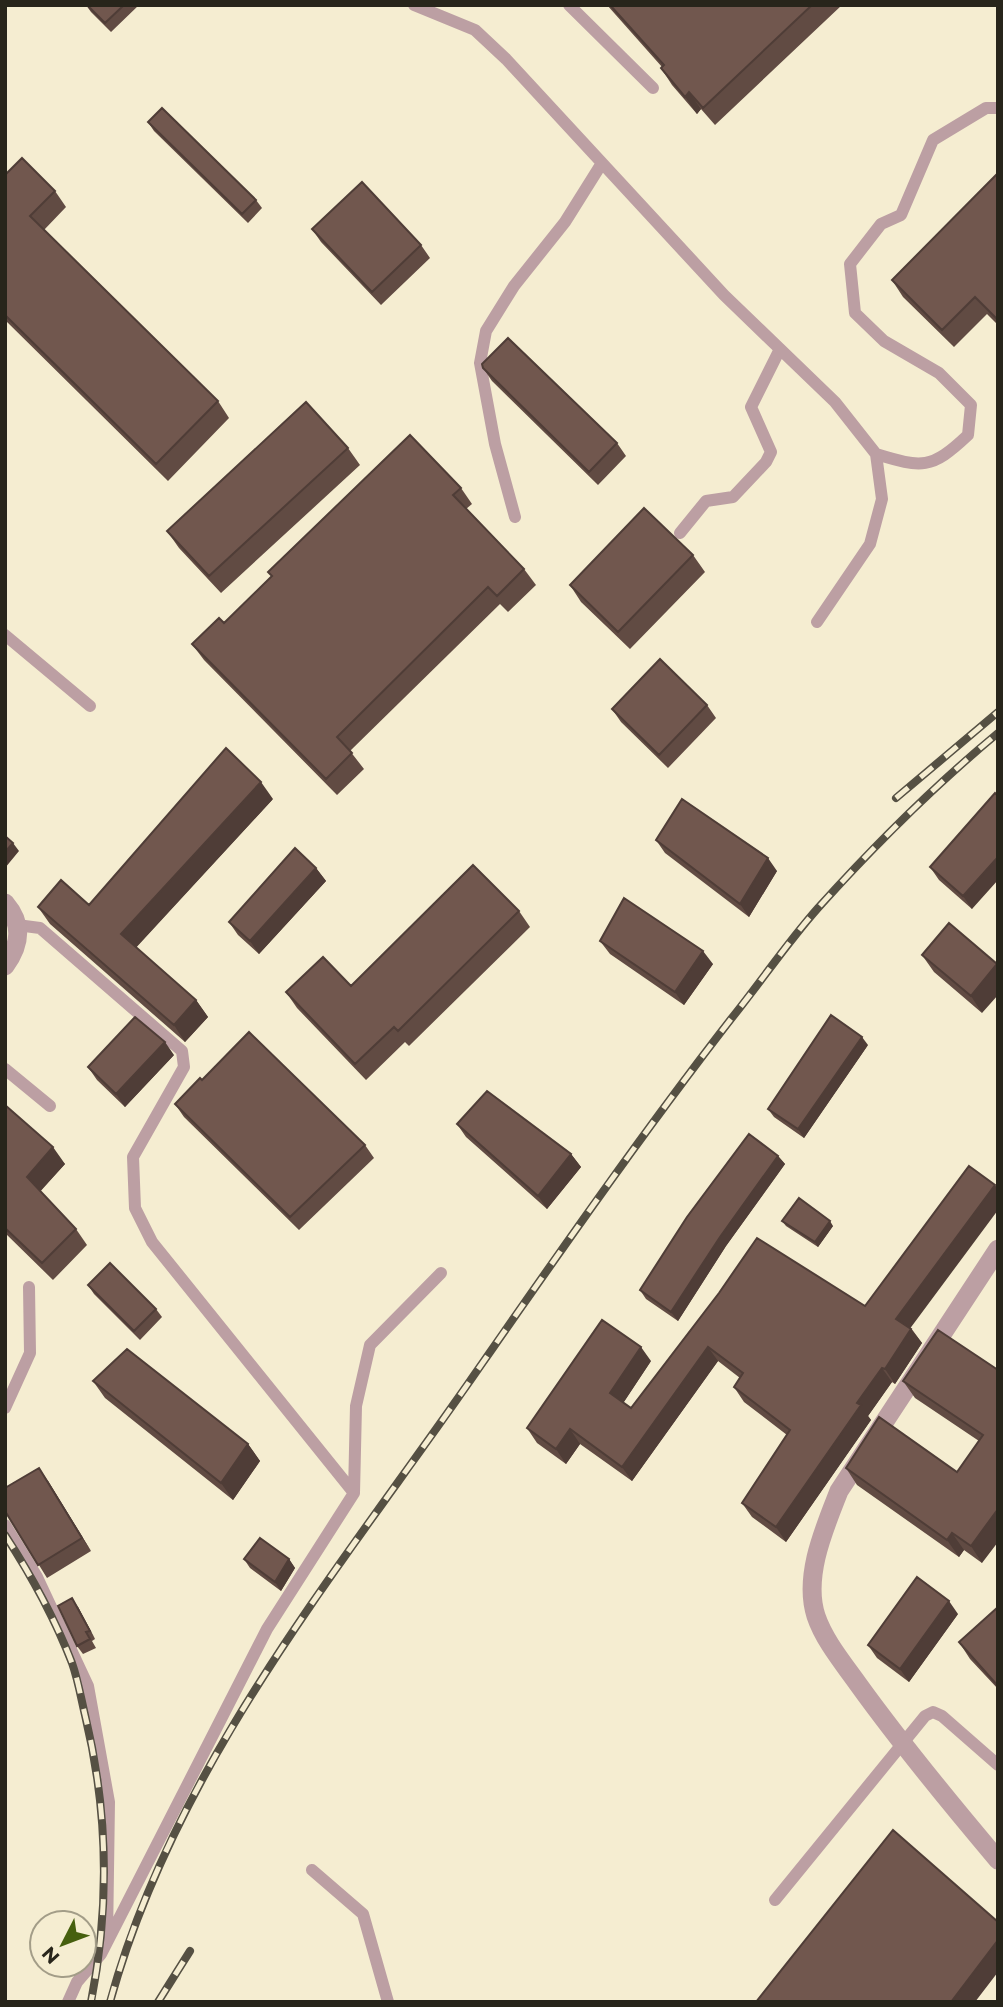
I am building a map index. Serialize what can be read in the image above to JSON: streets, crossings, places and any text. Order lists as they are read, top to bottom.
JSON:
{
  "north": "bottom left"
}
